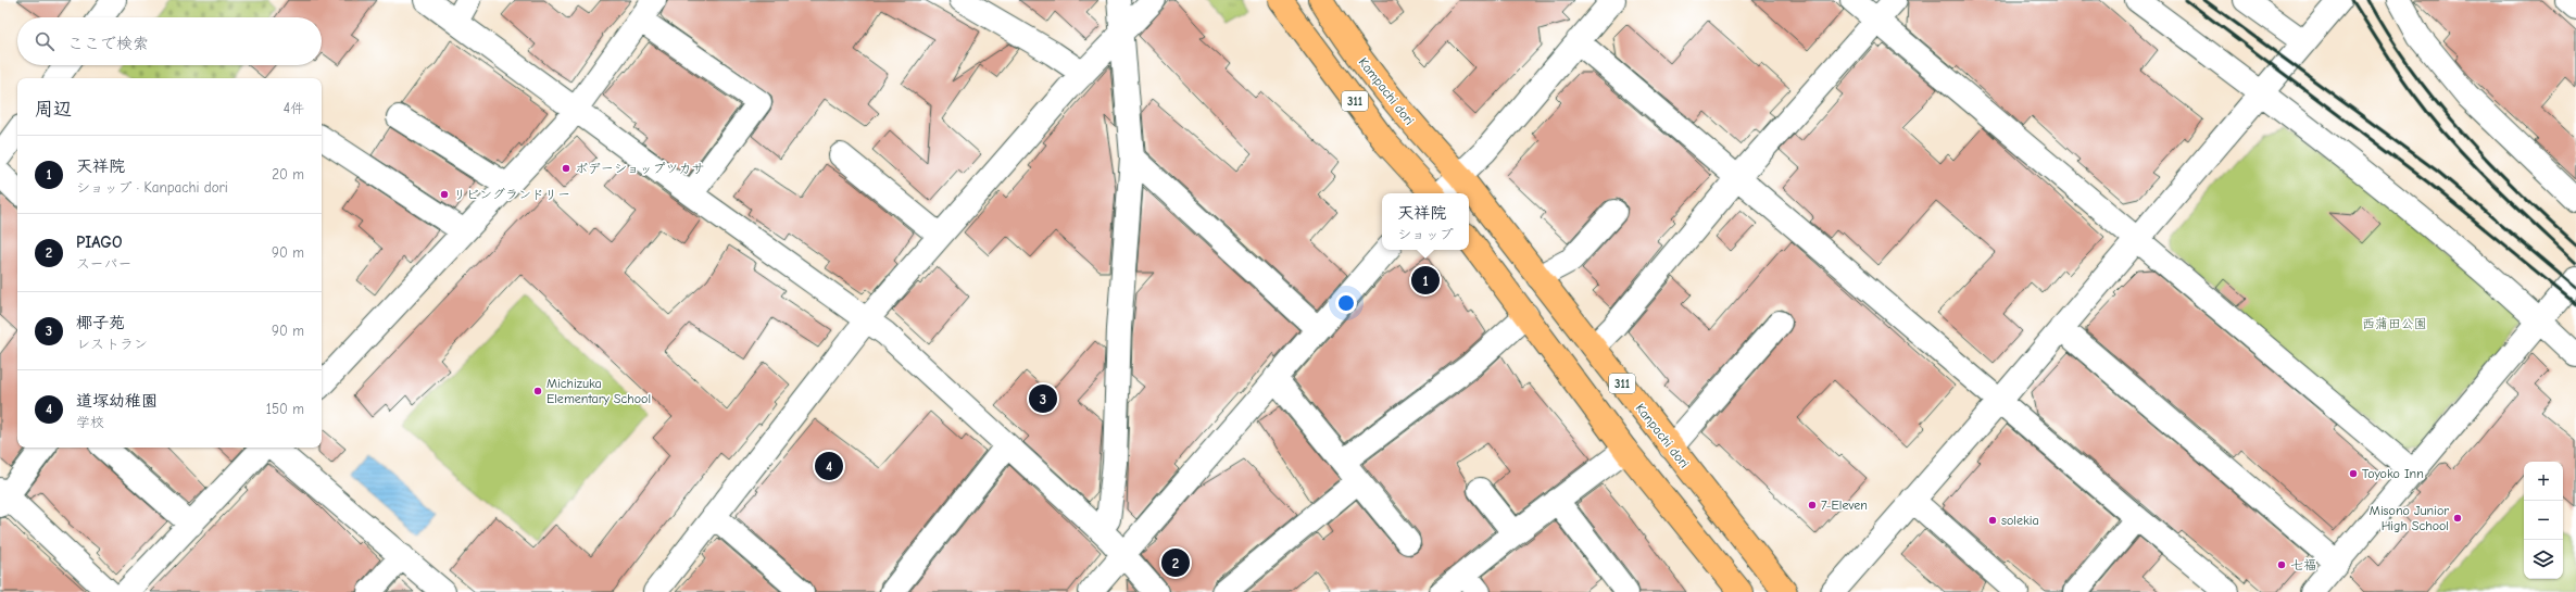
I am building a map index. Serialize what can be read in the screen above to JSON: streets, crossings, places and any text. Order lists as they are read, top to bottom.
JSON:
{
  "streets": {
    "main road": ["Kampachi dori", "311", "Kanpachi dori"]
  },
  "crossings": [
    ["Kampachi dori", "Kanpachi dori"]
  ],
  "parks": ["西蒲田公園"],
  "places": [
    "ボデーショップツカサ",
    "リビングランドリー",
    "Michizuka Elementary School",
    "Toyoko Inn",
    "7-Eleven",
    "Misono Junior High School",
    "solekia",
    "七福"
  ],
  "page": {
    "search": "ここで検索",
    "heading": ["周辺", "4件"],
    "list": [
      {
        "mark": "1",
        "name": "天祥院",
        "note": "ショップ · Kanpachi dori",
        "value": "20 m"
      },
      {
        "mark": "2",
        "name": "PIAGO",
        "note": "スーパー",
        "value": "90 m"
      },
      {
        "mark": "3",
        "name": "椰子苑",
        "note": "レストラン",
        "value": "90 m"
      },
      {
        "mark": "4",
        "name": "道塚幼稚園",
        "note": "学校",
        "value": "150 m"
      }
    ],
    "popup": ["天祥院", "ショップ"],
    "pins": [
      "1",
      "3",
      "4",
      "2"
    ],
    "map_buttons": ["+", "−"]
  }
}
